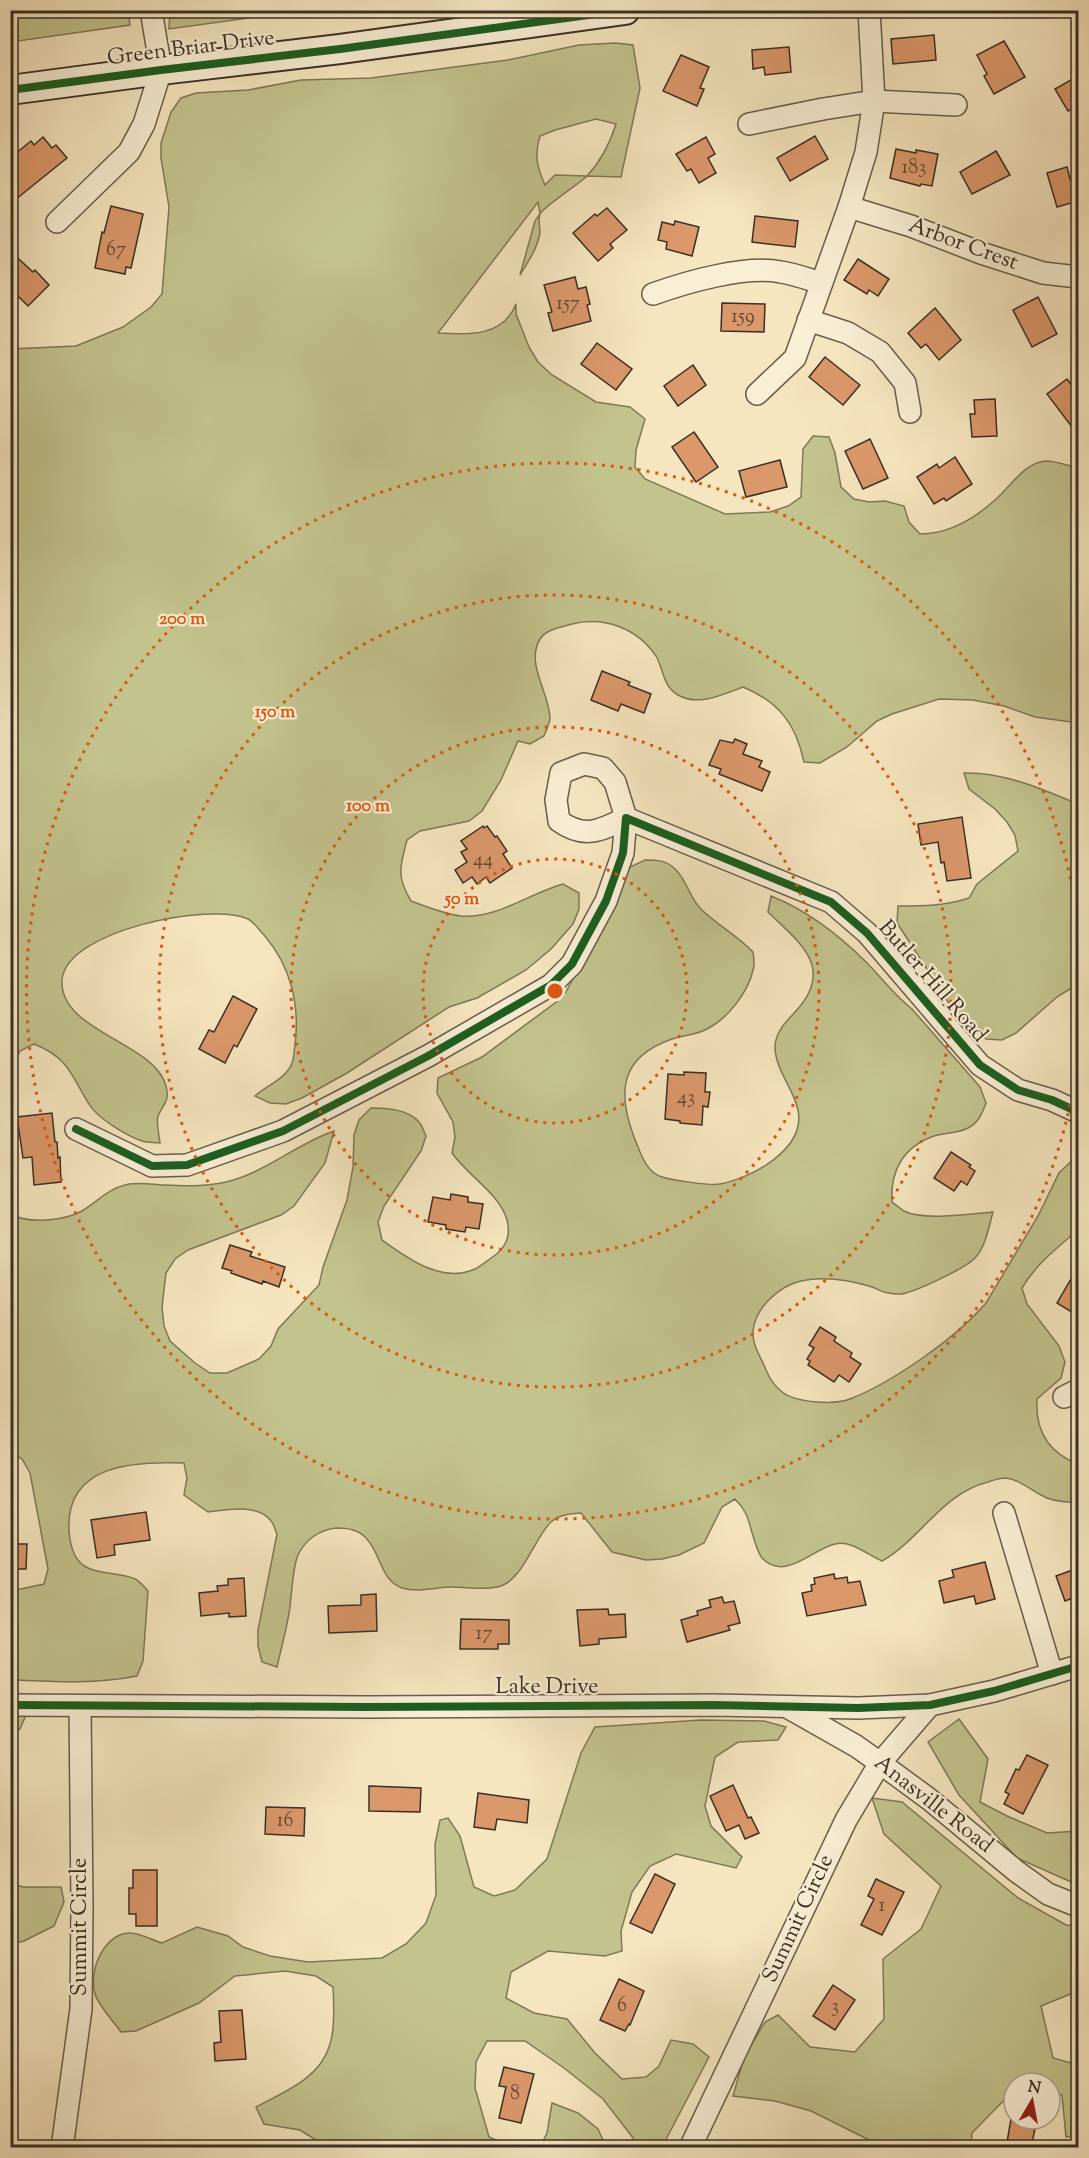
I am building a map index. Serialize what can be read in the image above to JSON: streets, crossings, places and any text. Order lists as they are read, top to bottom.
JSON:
{
  "streets": {
    "street": [
      "Green Briar Drive",
      "Arbor Crest",
      "Butler Hill Road",
      "Lake Drive",
      "Anasville Road",
      "Summit Circle"
    ]
  },
  "crossings": [
    ["Lake Drive", "Anasville Road"],
    ["Lake Drive", "Summit Circle"],
    ["Anasville Road", "Summit Circle"]
  ],
  "house_numbers": [
    "183",
    "67",
    "157",
    "159",
    "44",
    "43",
    "17",
    "16",
    "1",
    "6",
    "3",
    "8"
  ],
  "north": "top",
  "rings": [
    "200 m",
    "150 m",
    "100 m",
    "50 m"
  ]
}
